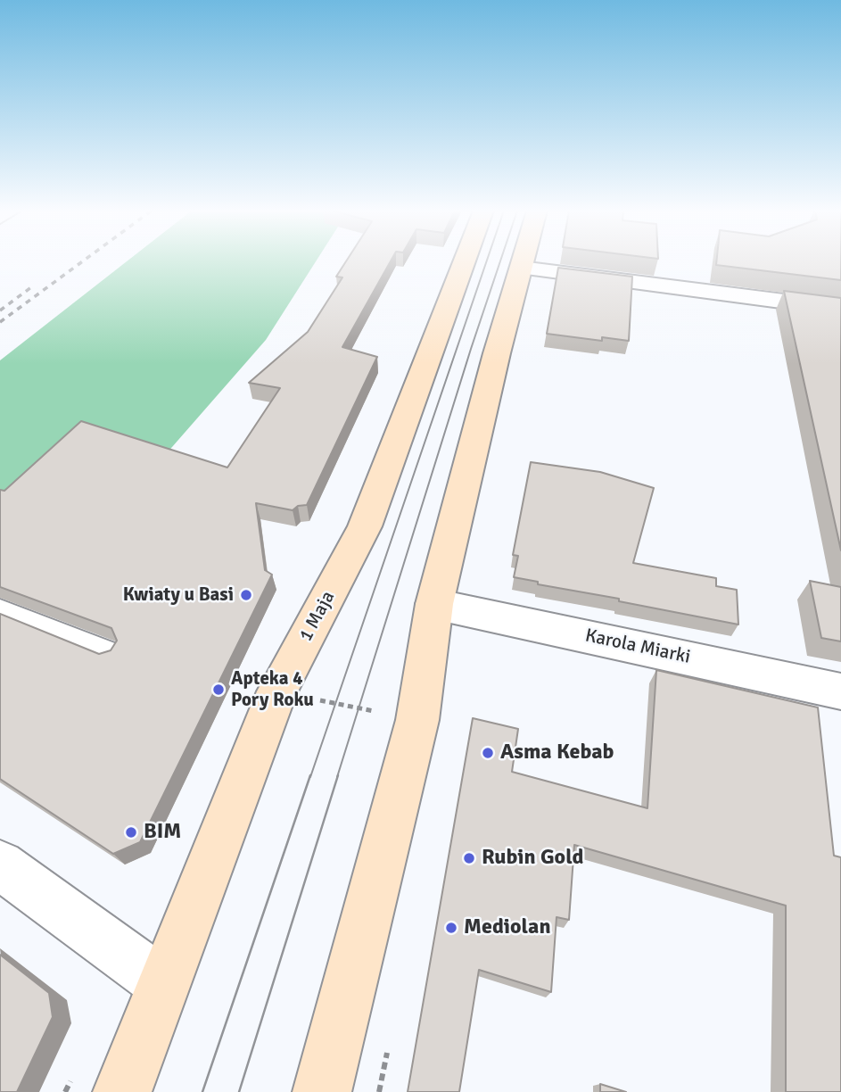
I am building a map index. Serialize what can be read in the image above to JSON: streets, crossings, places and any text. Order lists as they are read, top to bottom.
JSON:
{
  "streets": {
    "street": ["1 Maja", "Karola Miarki"]
  },
  "places": [
    "Kwiaty u Basi",
    "Apteka 4 Pory Roku",
    "Asma Kebab",
    "BIM",
    "Rubin Gold",
    "Mediolan"
  ]
}
